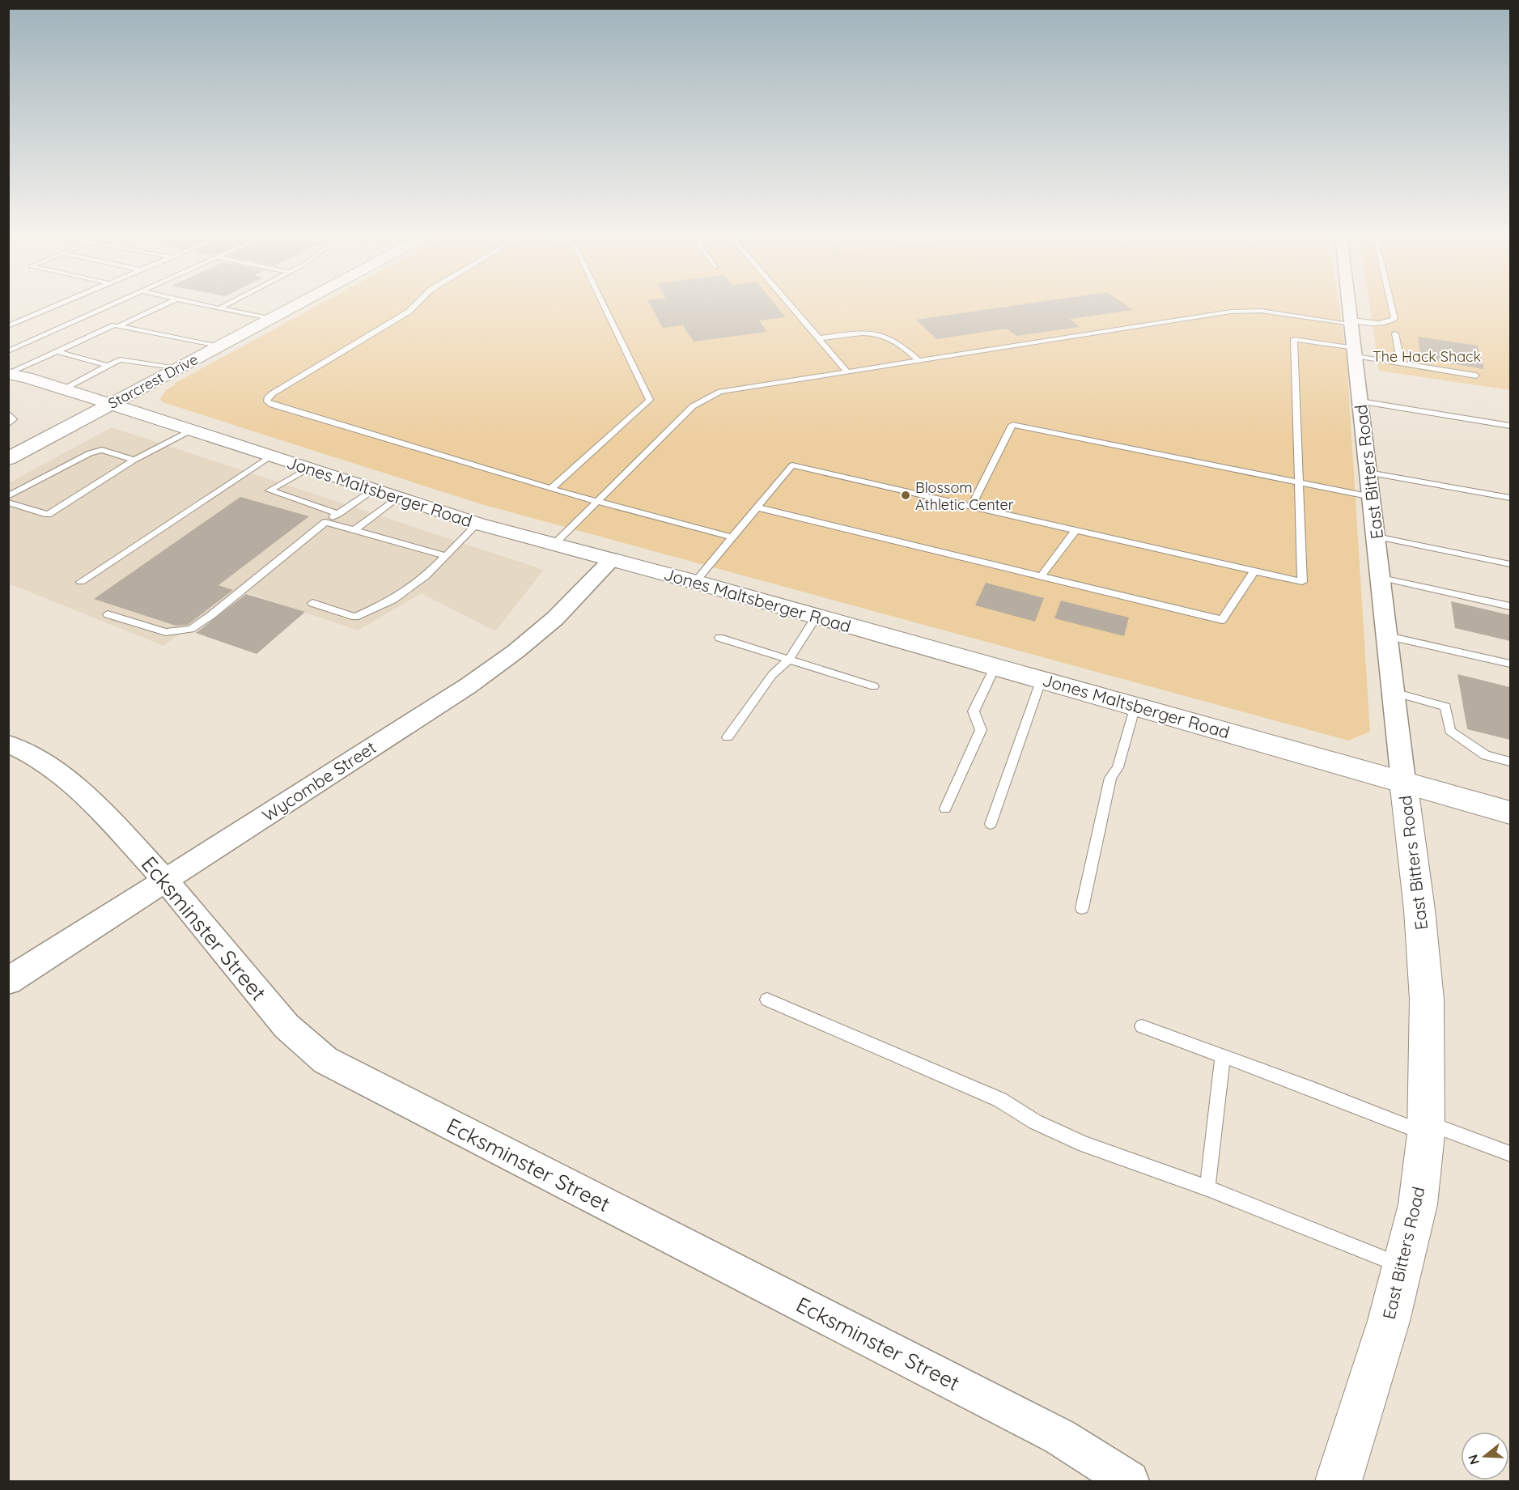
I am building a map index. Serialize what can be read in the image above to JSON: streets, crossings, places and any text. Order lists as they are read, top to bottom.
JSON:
{
  "streets": {
    "main road": ["Starcrest Drive", "East Bitters Road", "Jones Maltsberger Road"],
    "street": ["Wycombe Street", "Ecksminster Street"]
  },
  "crossings": [
    ["Starcrest Drive", "Jones Maltsberger Road"],
    ["East Bitters Road", "Jones Maltsberger Road"],
    ["Jones Maltsberger Road", "Wycombe Street"],
    ["Wycombe Street", "Ecksminster Street"]
  ],
  "parks": ["The Hack Shack"],
  "places": ["Blossom Athletic Center"],
  "north": "left"
}
